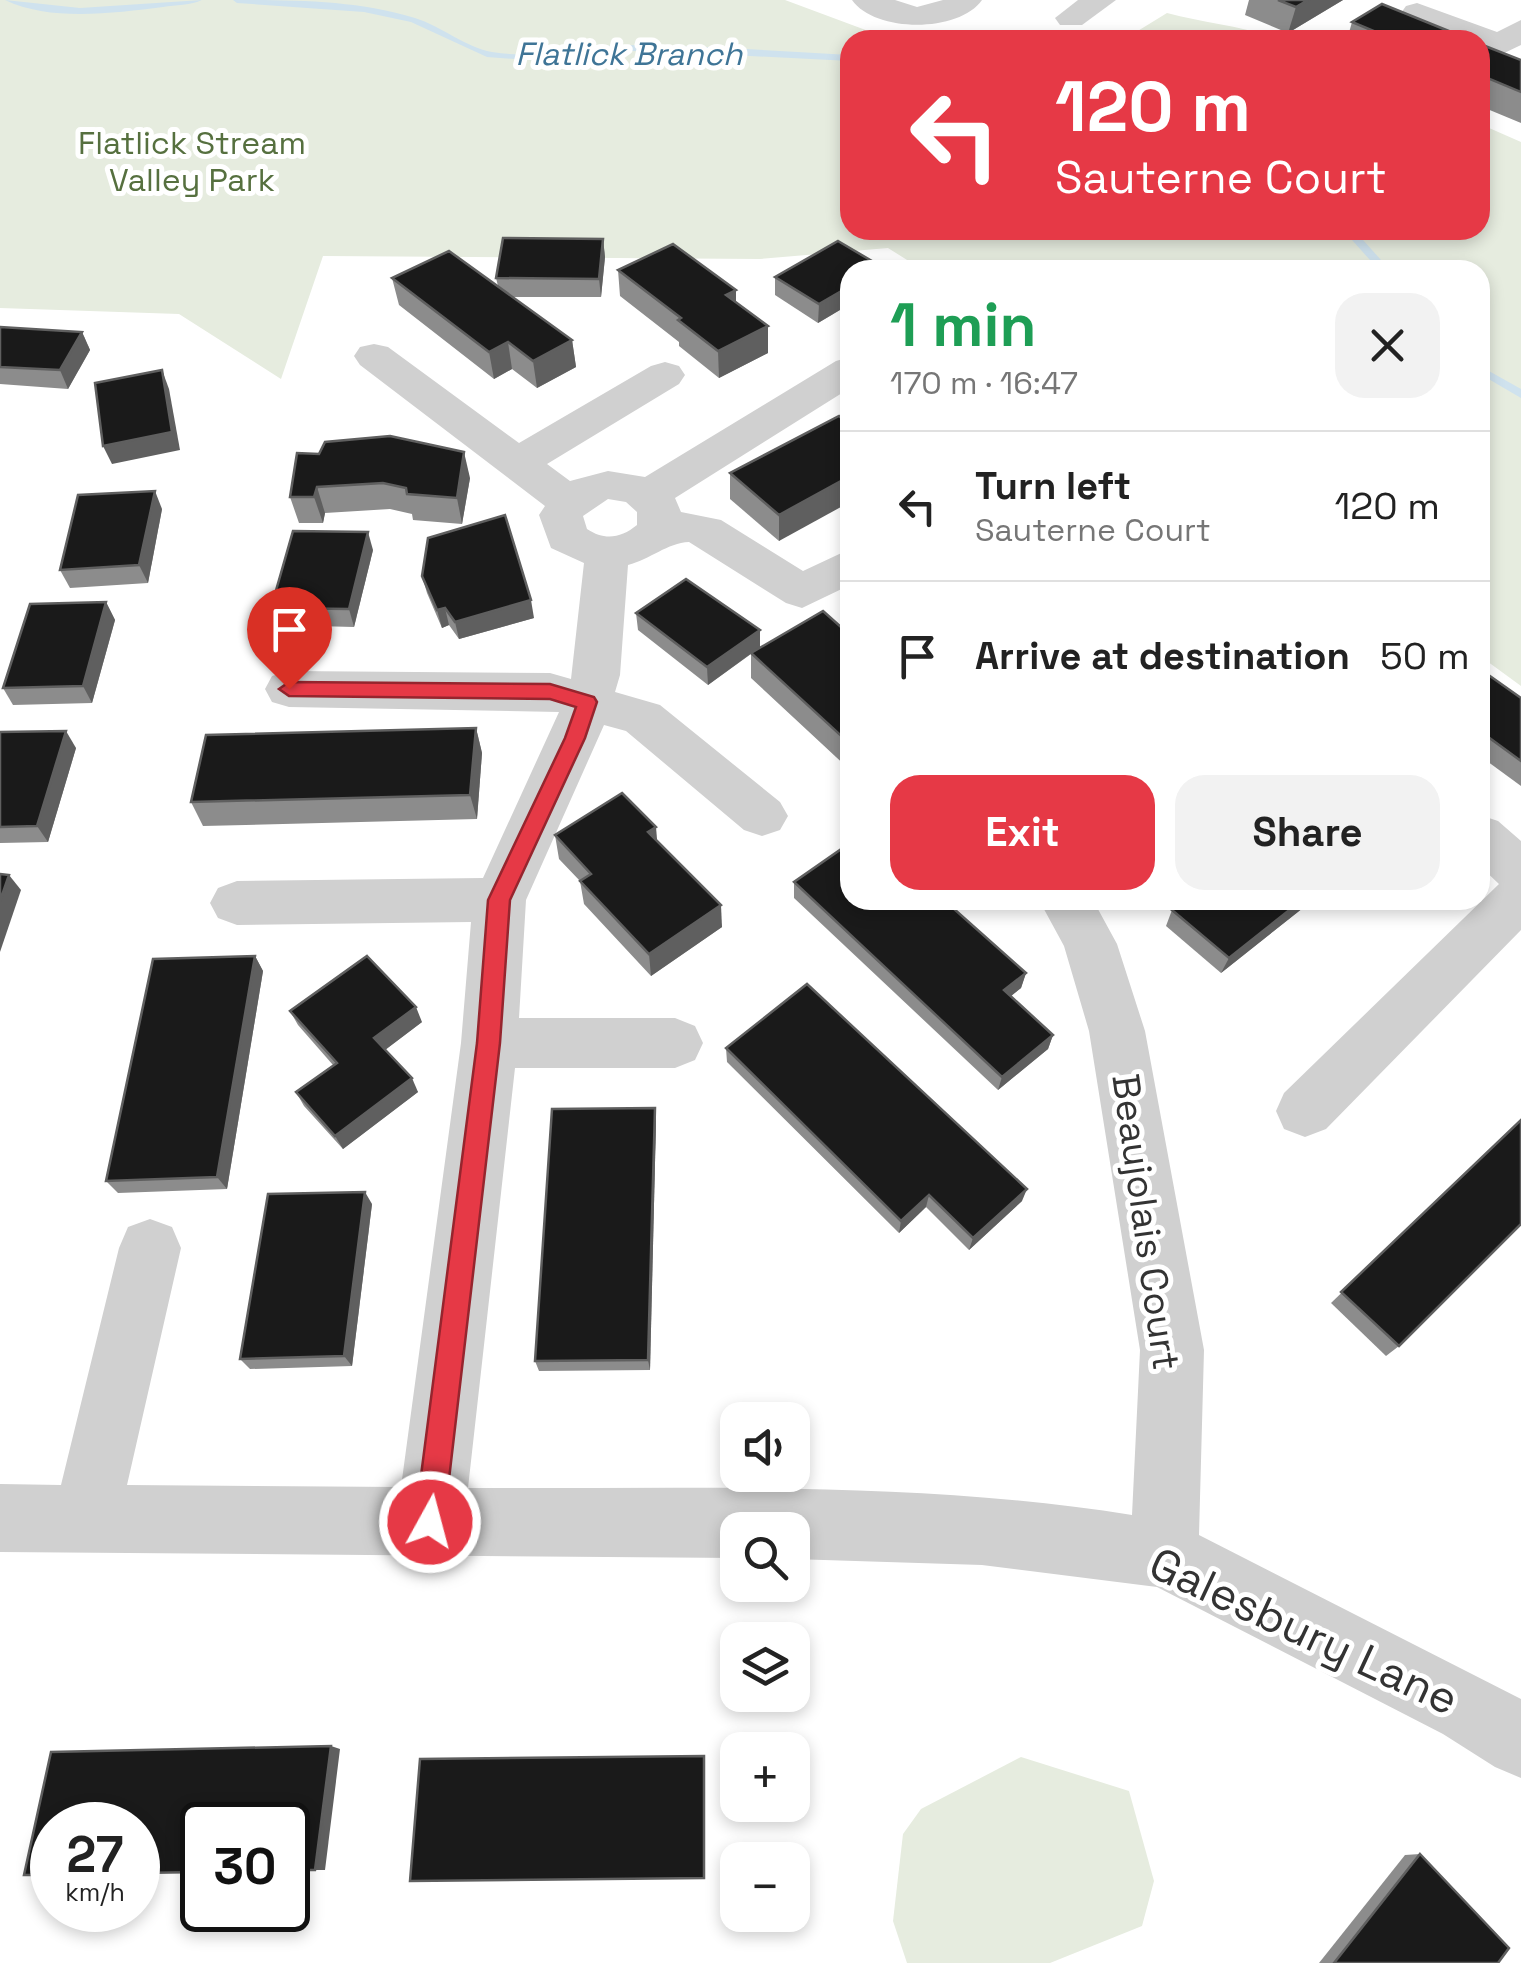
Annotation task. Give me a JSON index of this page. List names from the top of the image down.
{
  "streets": {
    "street": ["Beaujolais Court", "Galesbury Lane"]
  },
  "crossings": [
    ["Beaujolais Court", "Galesbury Lane"]
  ],
  "water": ["Flatlick Branch"],
  "parks": ["Flatlick Stream Valley Park"],
  "page": {
    "turn": ["120 m", "Sauterne Court"],
    "heading": ["1 min", "170 m · 16:47"],
    "list": [
      {
        "name": "Turn left",
        "note": "Sauterne Court",
        "value": "120 m"
      },
      {
        "name": "Arrive at destination",
        "value": "50 m"
      }
    ],
    "buttons": ["Exit", "Share"],
    "map_buttons": ["+", "−"],
    "speed": "27 km/h",
    "limit": "30"
  }
}
